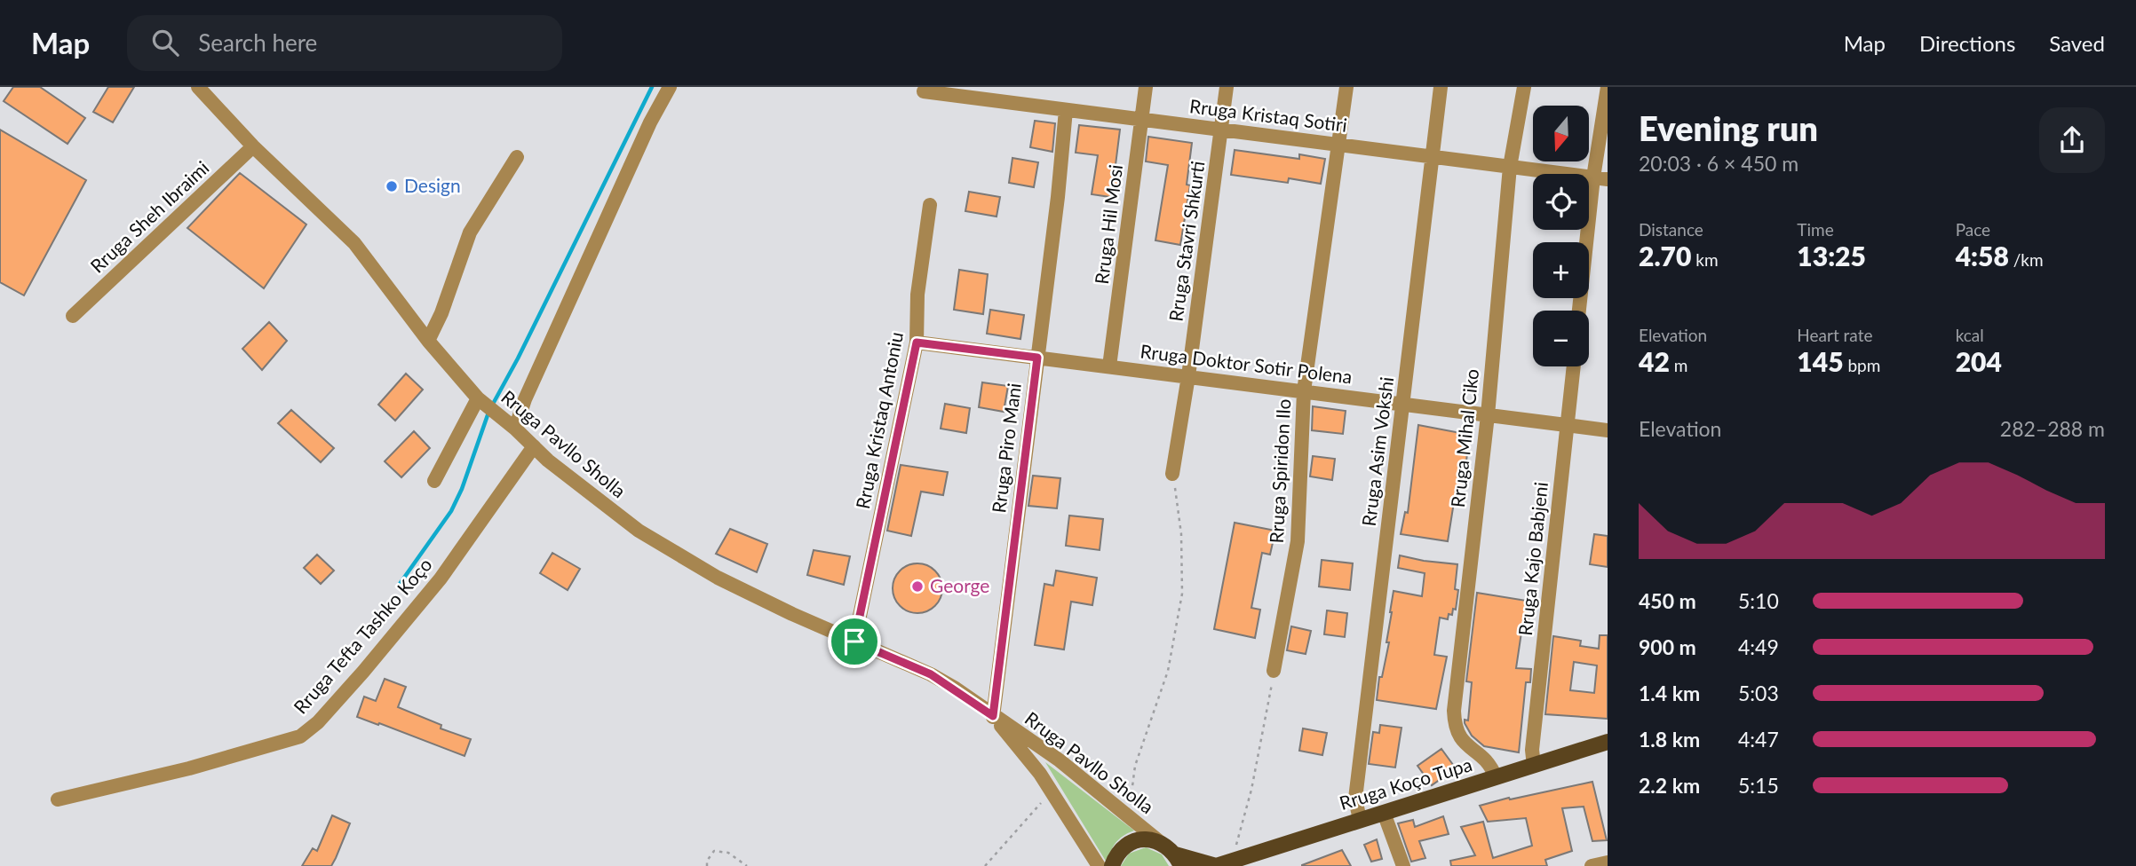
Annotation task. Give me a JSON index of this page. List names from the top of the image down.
{
  "streets": {
    "main road": ["Rruga Koço Tupa"],
    "street": [
      "Rruga Kristaq Sotiri",
      "Rruga Sheh Ibraimi",
      "Rruga Hil Mosi",
      "Rruga Stavri Shkurti",
      "Rruga Doktor Sotir Polena",
      "Rruga Kristaq Antoniu",
      "Rruga Mihal Ciko",
      "Rruga Pavllo Sholla",
      "Rruga Piro Mani",
      "Rruga Asim Vokshi",
      "Rruga Spiridon Ilo",
      "Rruga Kajo Babjeni",
      "Rruga Tefta Tashko Koço"
    ]
  },
  "crossings": [
    ["Rruga Kristaq Sotiri", "Rruga Hil Mosi"],
    ["Rruga Kristaq Sotiri", "Rruga Stavri Shkurti"],
    ["Rruga Kristaq Sotiri", "Rruga Mihal Ciko"],
    ["Rruga Kristaq Sotiri", "Rruga Piro Mani"],
    ["Rruga Kristaq Sotiri", "Rruga Asim Vokshi"],
    ["Rruga Kristaq Sotiri", "Rruga Spiridon Ilo"],
    ["Rruga Sheh Ibraimi", "Rruga Pavllo Sholla"],
    ["Rruga Hil Mosi", "Rruga Doktor Sotir Polena"],
    ["Rruga Stavri Shkurti", "Rruga Doktor Sotir Polena"],
    ["Rruga Doktor Sotir Polena", "Rruga Kristaq Antoniu"],
    ["Rruga Doktor Sotir Polena", "Rruga Mihal Ciko"],
    ["Rruga Doktor Sotir Polena", "Rruga Piro Mani"],
    ["Rruga Doktor Sotir Polena", "Rruga Asim Vokshi"],
    ["Rruga Doktor Sotir Polena", "Rruga Spiridon Ilo"],
    ["Rruga Doktor Sotir Polena", "Rruga Kajo Babjeni"],
    ["Rruga Kristaq Antoniu", "Rruga Pavllo Sholla"],
    ["Rruga Mihal Ciko", "Rruga Koço Tupa"],
    ["Rruga Pavllo Sholla", "Rruga Piro Mani"],
    ["Rruga Pavllo Sholla", "Rruga Tefta Tashko Koço"],
    ["Rruga Asim Vokshi", "Rruga Koço Tupa"],
    ["Rruga Kajo Babjeni", "Rruga Koço Tupa"]
  ],
  "places": ["Design", "George"],
  "north": "bottom",
  "page": {
    "header": "Map",
    "search": "Search here",
    "nav": ["Map", "Directions", "Saved"],
    "heading": ["Evening run", "20:03 · 6 × 450 m"],
    "map_buttons": ["+", "−"],
    "stats": [
      ["Distance", "2.70 km"],
      ["Time", "13:25"],
      ["Pace", "4:58 /km"],
      ["Elevation", "42 m"],
      ["Heart rate", "145 bpm"],
      ["kcal", "204"]
    ],
    "chart": ["Elevation", "282–288 m"],
    "list": [
      {
        "name": "450 m",
        "note": "5:10"
      },
      {
        "name": "900 m",
        "note": "4:49"
      },
      {
        "name": "1.4 km",
        "note": "5:03"
      },
      {
        "name": "1.8 km",
        "note": "4:47"
      },
      {
        "name": "2.2 km",
        "note": "5:15"
      }
    ]
  }
}
